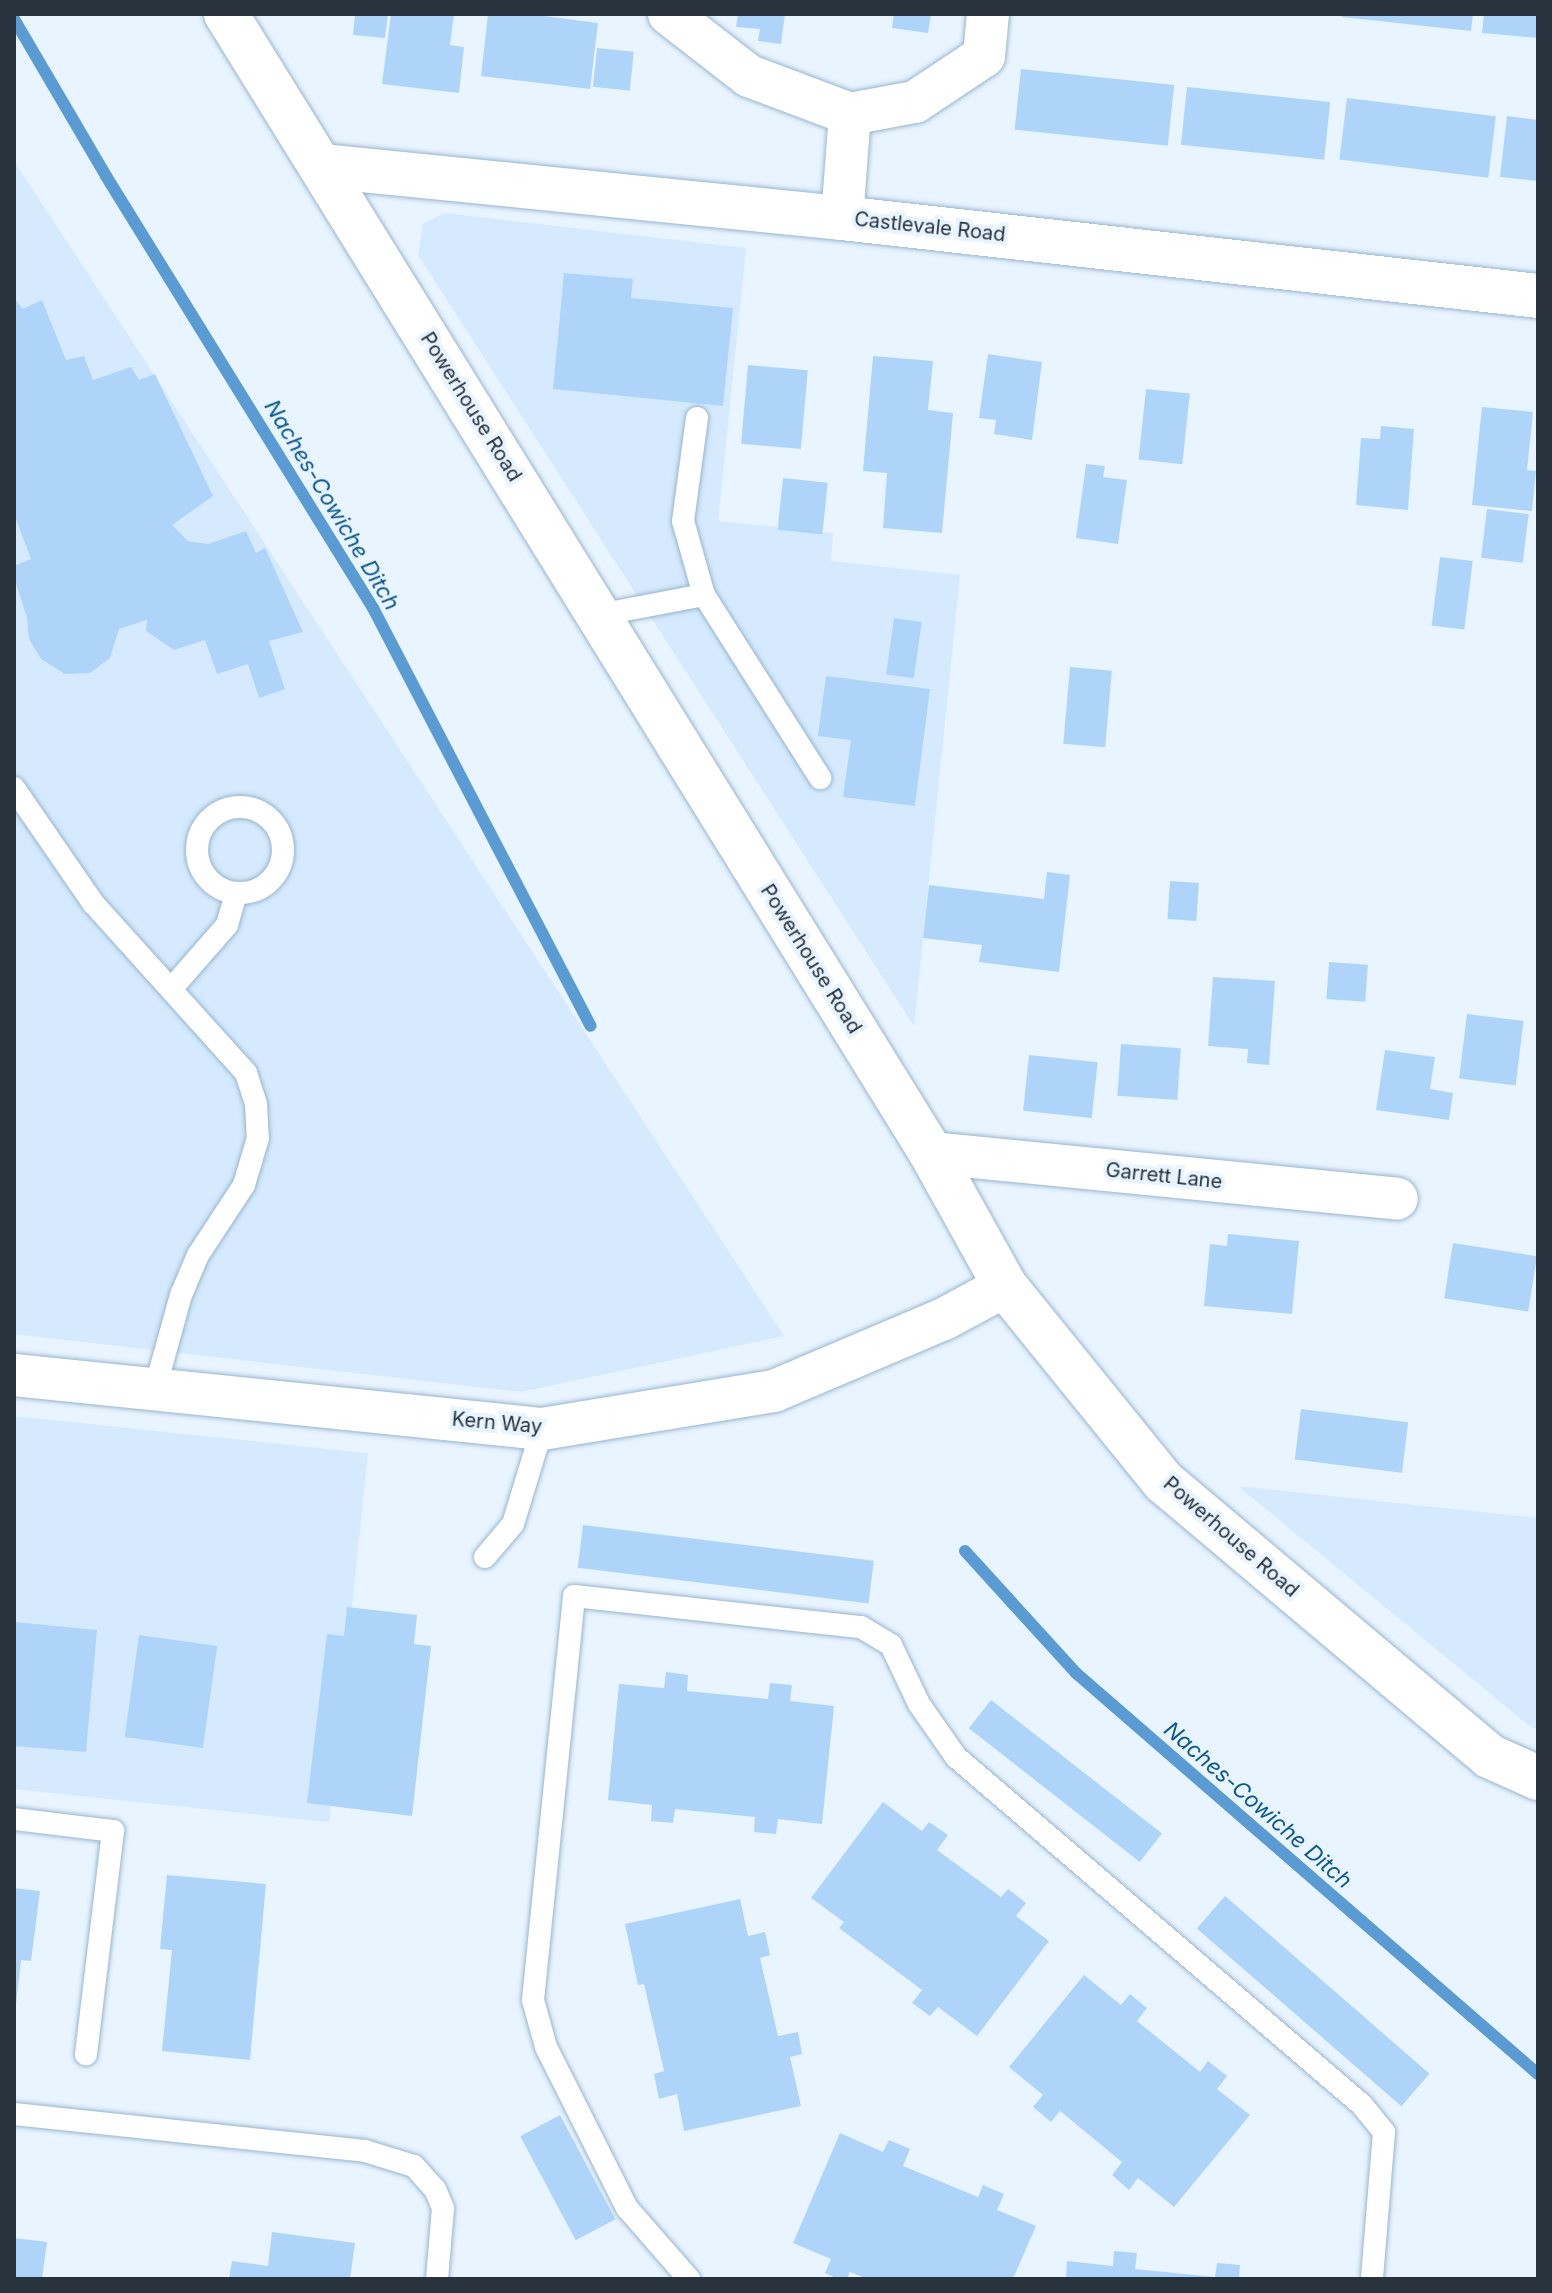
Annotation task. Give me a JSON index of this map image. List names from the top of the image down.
{
  "streets": {
    "street": [
      "Castlevale Road",
      "Powerhouse Road",
      "Garrett Lane",
      "Kern Way"
    ]
  },
  "crossings": [
    ["Castlevale Road", "Powerhouse Road"],
    ["Powerhouse Road", "Garrett Lane"],
    ["Powerhouse Road", "Kern Way"]
  ],
  "water": ["Naches-Cowiche Ditch"]
}
